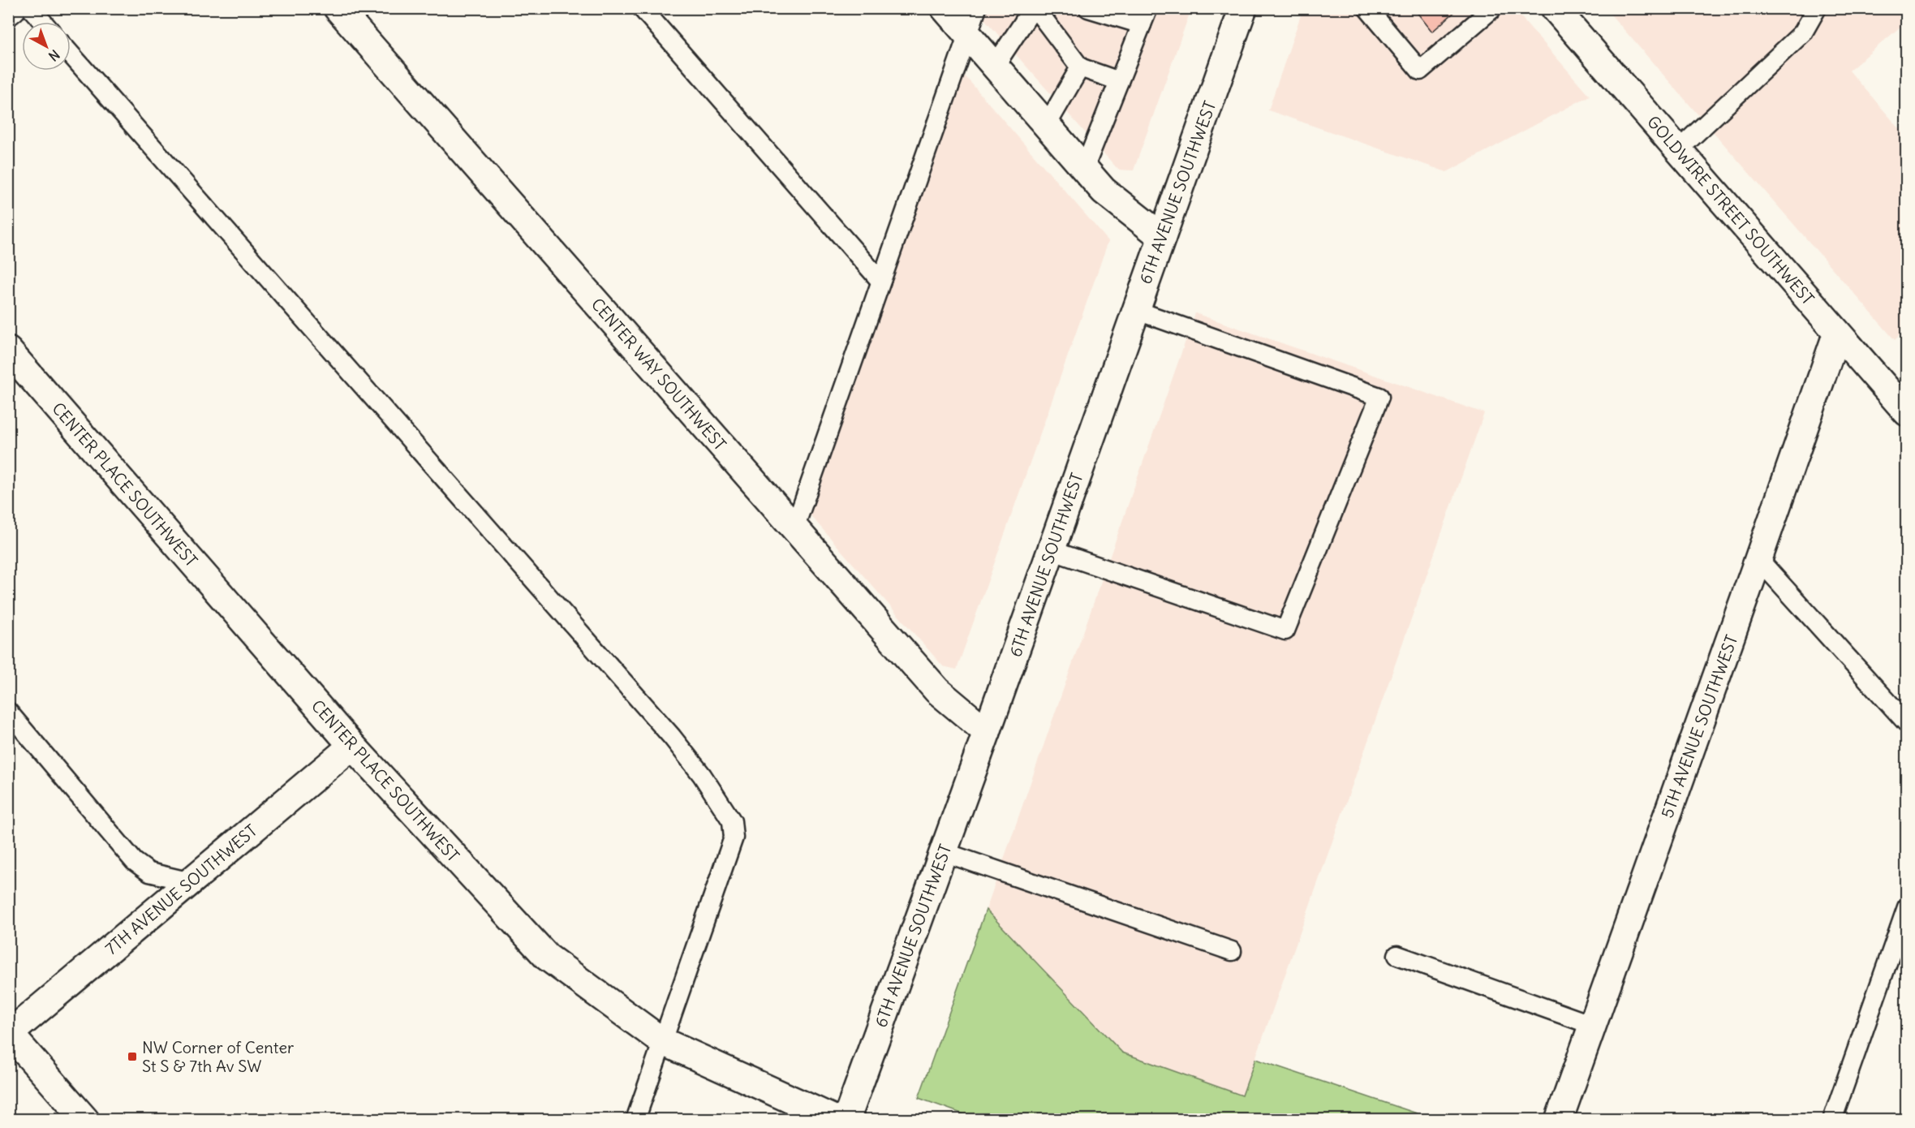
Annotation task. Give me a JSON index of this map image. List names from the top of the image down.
{
  "streets": {
    "street": [
      "6TH AVENUE SOUTHWEST",
      "GOLDWIRE STREET SOUTHWEST",
      "CENTER WAY SOUTHWEST",
      "CENTER PLACE SOUTHWEST",
      "5TH AVENUE SOUTHWEST",
      "7TH AVENUE SOUTHWEST"
    ]
  },
  "crossings": [
    ["6TH AVENUE SOUTHWEST", "CENTER WAY SOUTHWEST"],
    ["GOLDWIRE STREET SOUTHWEST", "5TH AVENUE SOUTHWEST"],
    ["CENTER PLACE SOUTHWEST", "7TH AVENUE SOUTHWEST"]
  ],
  "places": {
    "transit": ["NW Corner of Center St S & 7th Av SW"]
  },
  "north": "bottom right"
}
